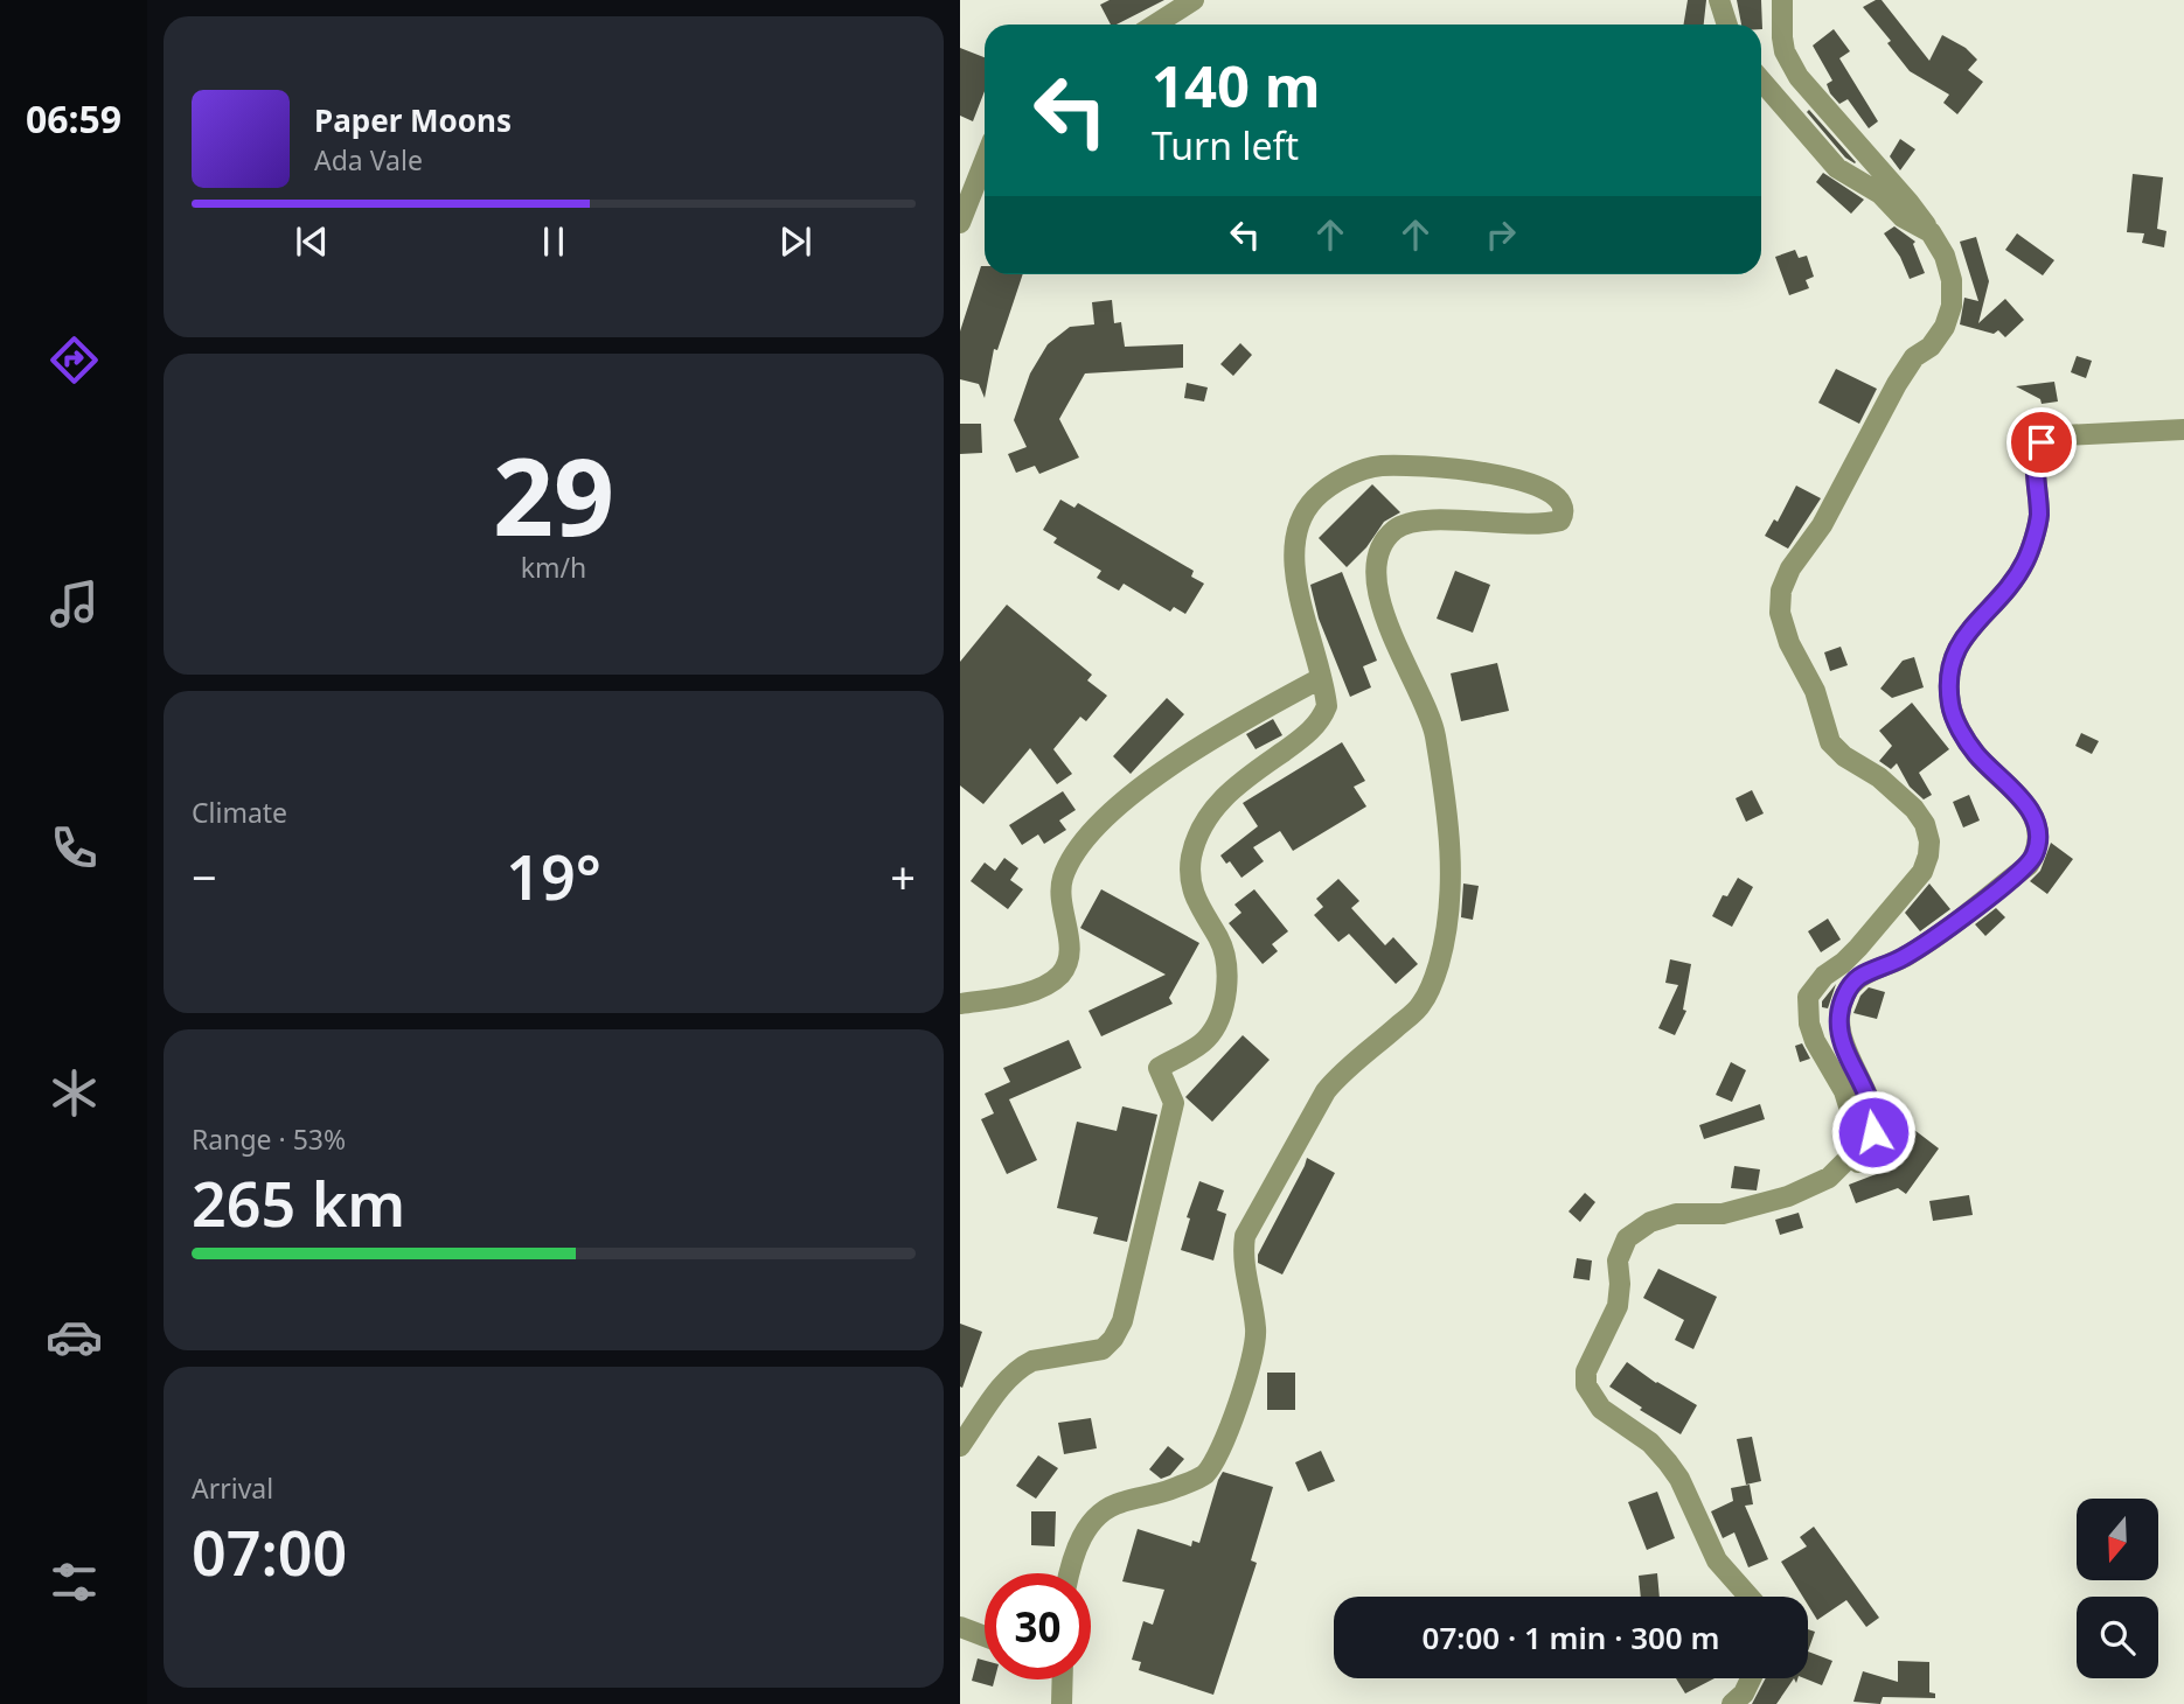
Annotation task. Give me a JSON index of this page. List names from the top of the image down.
{
  "north": "bottom",
  "page": {
    "tabs": "06:59",
    "turn": ["140 m", "Turn left"],
    "song": ["Paper Moons", "Ada Vale"],
    "tile": [
      ["29", "km/h"],
      "Climate",
      ["Range · 53%", "265 km"],
      ["Arrival", "07:00"]
    ],
    "heat": ["−", "19°", "+"],
    "limit": "30",
    "trip": "07:00 · 1 min · 300 m"
  }
}
